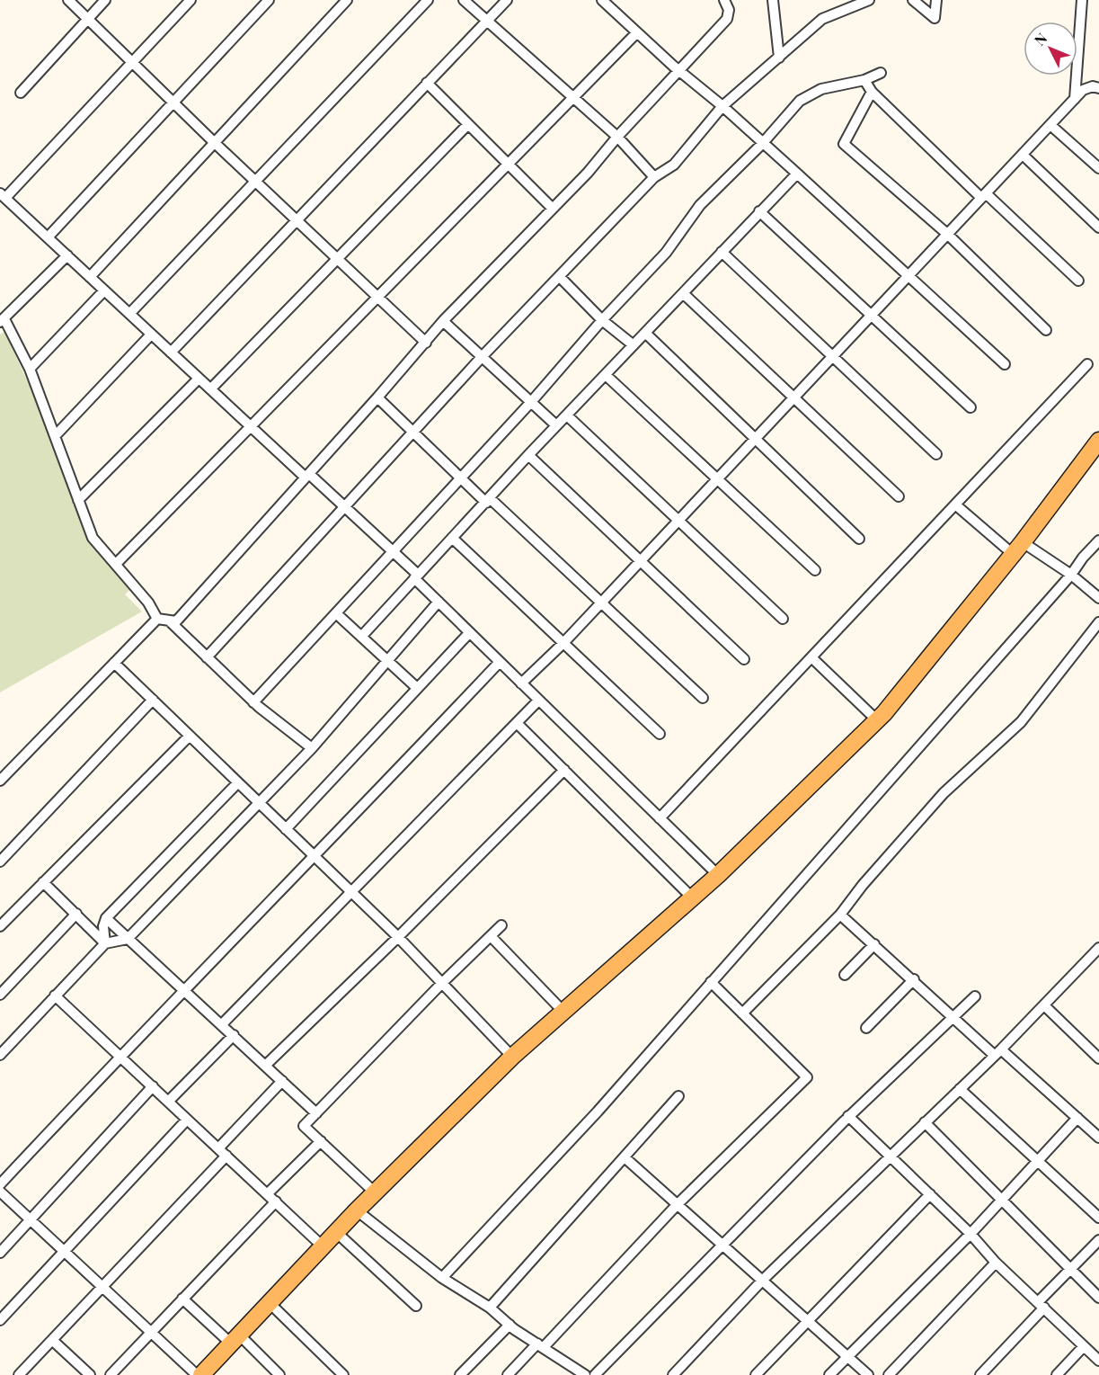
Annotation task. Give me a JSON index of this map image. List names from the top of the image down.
{
  "north": "top left"
}
